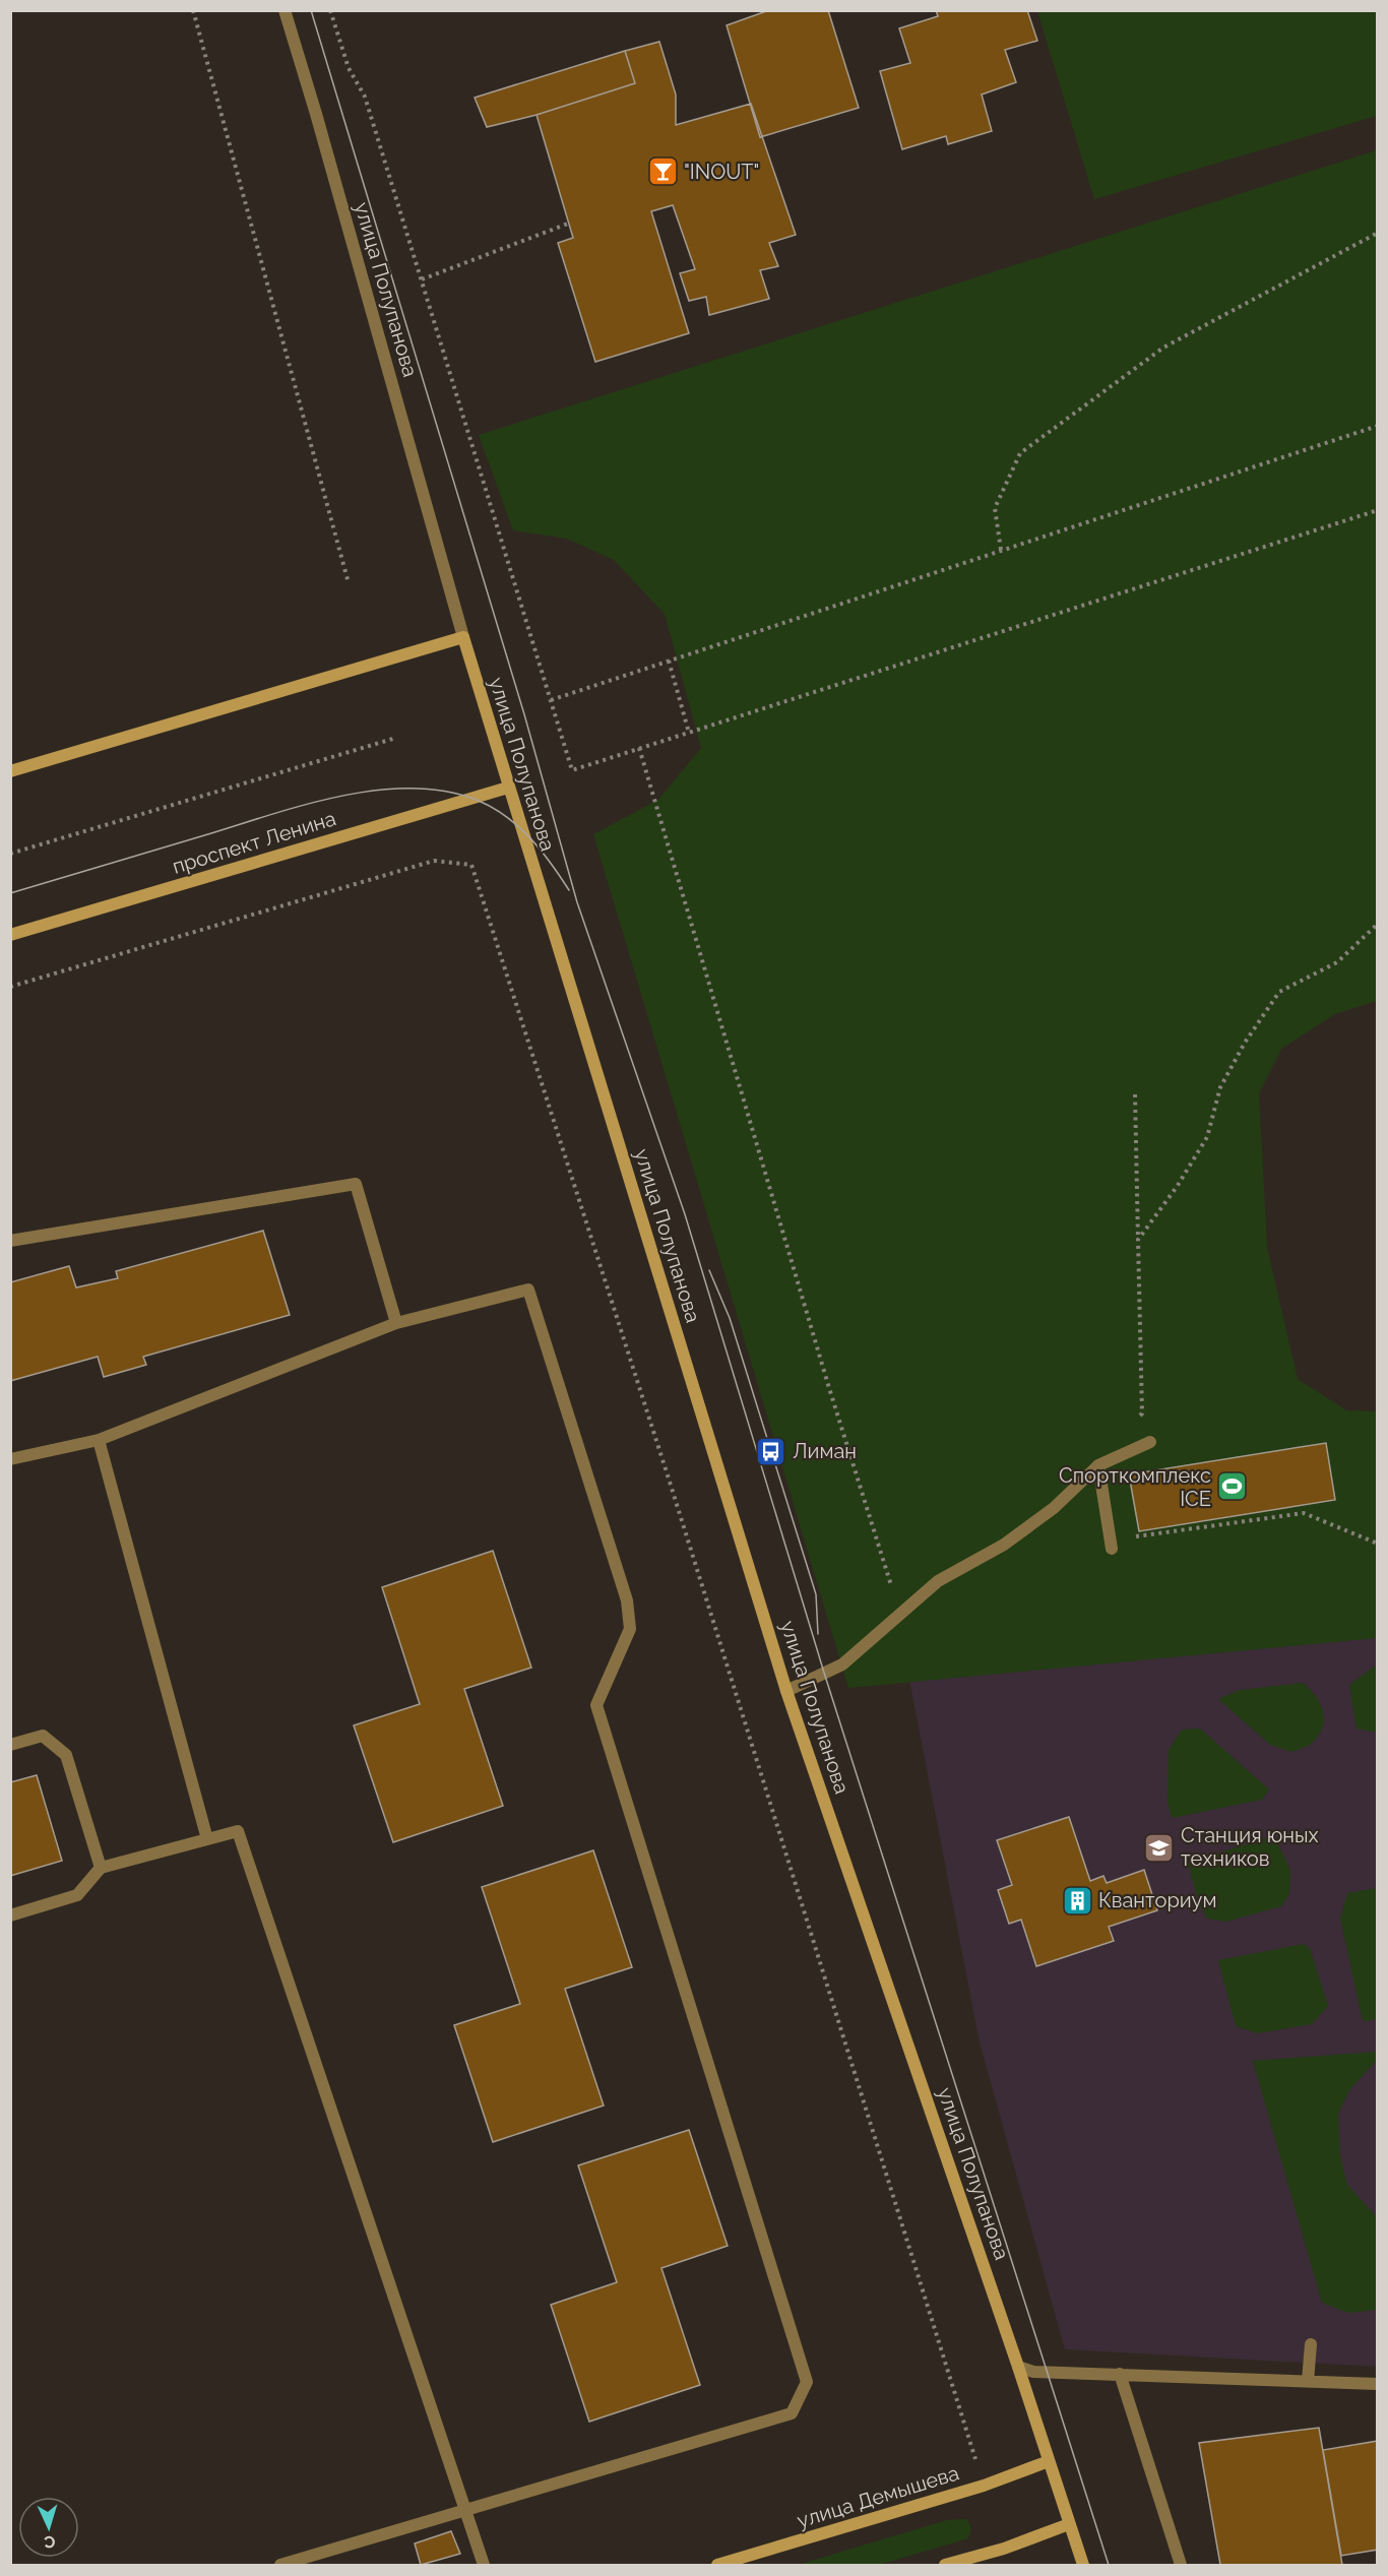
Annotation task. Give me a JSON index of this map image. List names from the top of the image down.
{
  "streets": {
    "street": ["улица Полупанова", "проспект Ленина", "улица Демышева"]
  },
  "crossings": [
    ["улица Полупанова", "проспект Ленина"],
    ["улица Полупанова", "улица Демышева"]
  ],
  "places": {
    "bar": ["\"INOUT\""],
    "bus stop": ["Лиман"],
    "sports": ["Спорткомплекс ICE"],
    "school or university": ["Станция юных техников"],
    "building": ["Кванториум"]
  },
  "north": "bottom"
}
